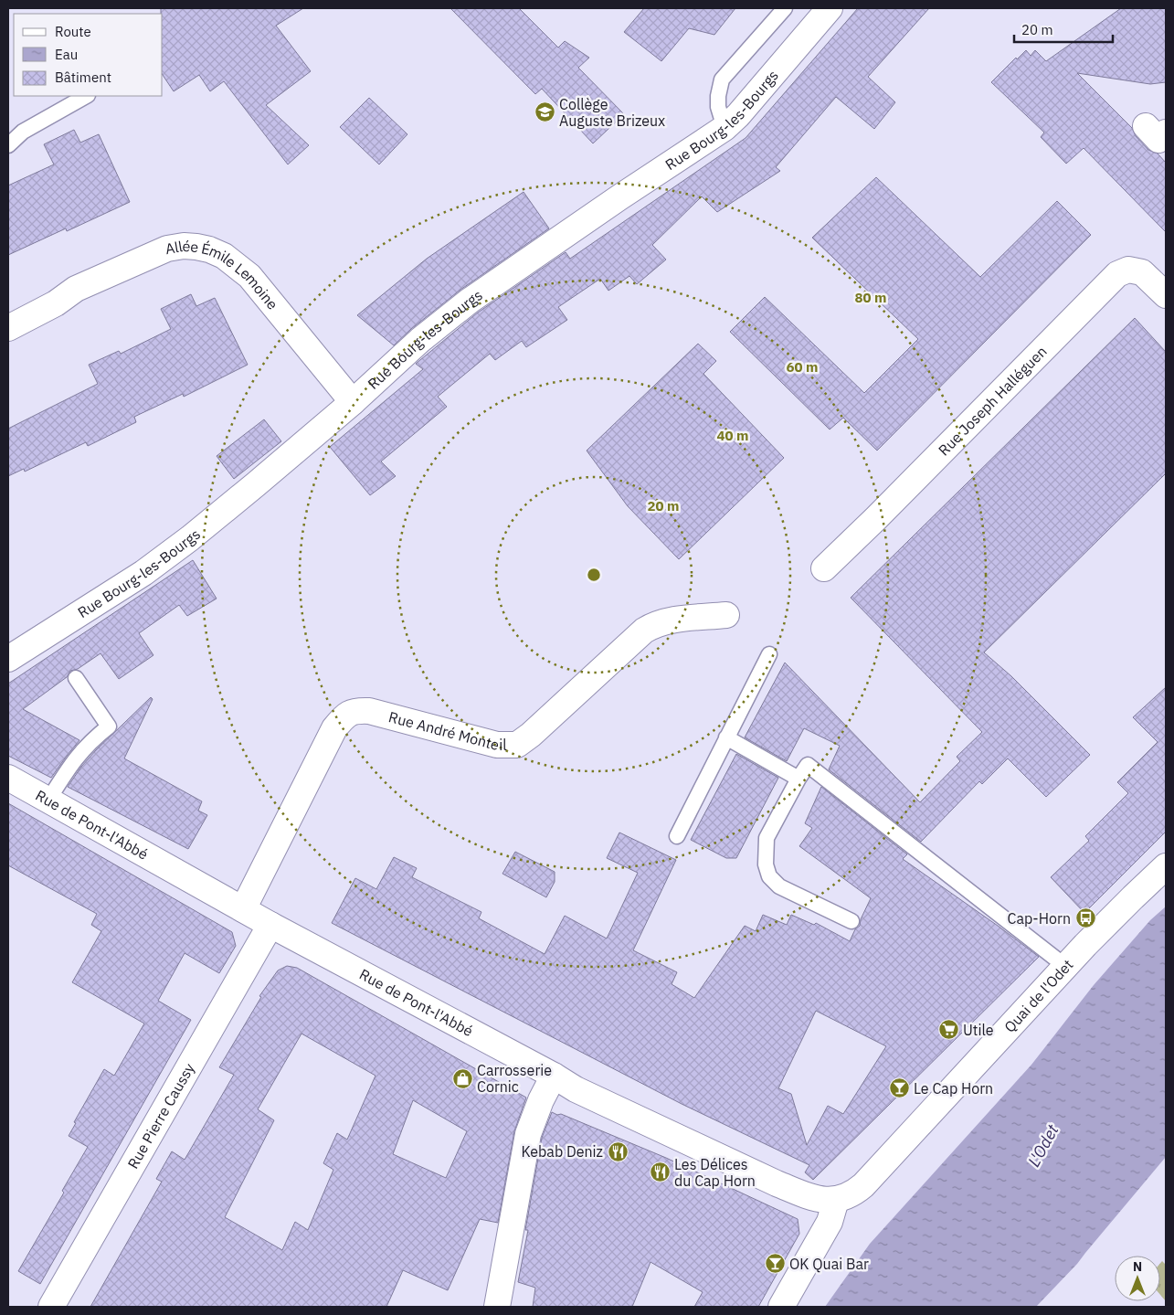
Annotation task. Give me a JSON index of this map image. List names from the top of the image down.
{
  "streets": {
    "street": [
      "Rue Bourg-les-Bourgs",
      "Allée Émile Lemoine",
      "Rue Joseph Halléguen",
      "Rue André Monteil",
      "Rue de Pont-l'Abbé",
      "Quai de l'Odet",
      "Rue Pierre Caussy"
    ]
  },
  "crossings": [
    ["Rue Bourg-les-Bourgs", "Allée Émile Lemoine"],
    ["Rue André Monteil", "Rue de Pont-l'Abbé"],
    ["Rue de Pont-l'Abbé", "Quai de l'Odet"],
    ["Rue de Pont-l'Abbé", "Rue Pierre Caussy"]
  ],
  "water": ["L'Odet"],
  "places": {
    "school or university": ["Collège Auguste Brizeux"],
    "bus stop": ["Cap-Horn"],
    "supermarket": ["Utile"],
    "shop": ["Carrosserie Cornic"],
    "bar": ["Le Cap Horn", "OK Quai Bar"],
    "restaurant": ["Kebab Deniz", "Les Délices du Cap Horn"]
  },
  "legend": ["Route", "Eau", "Bâtiment"],
  "scale_bar": "20 m",
  "north": "top",
  "rings": [
    "80 m",
    "60 m",
    "40 m",
    "20 m"
  ]
}
